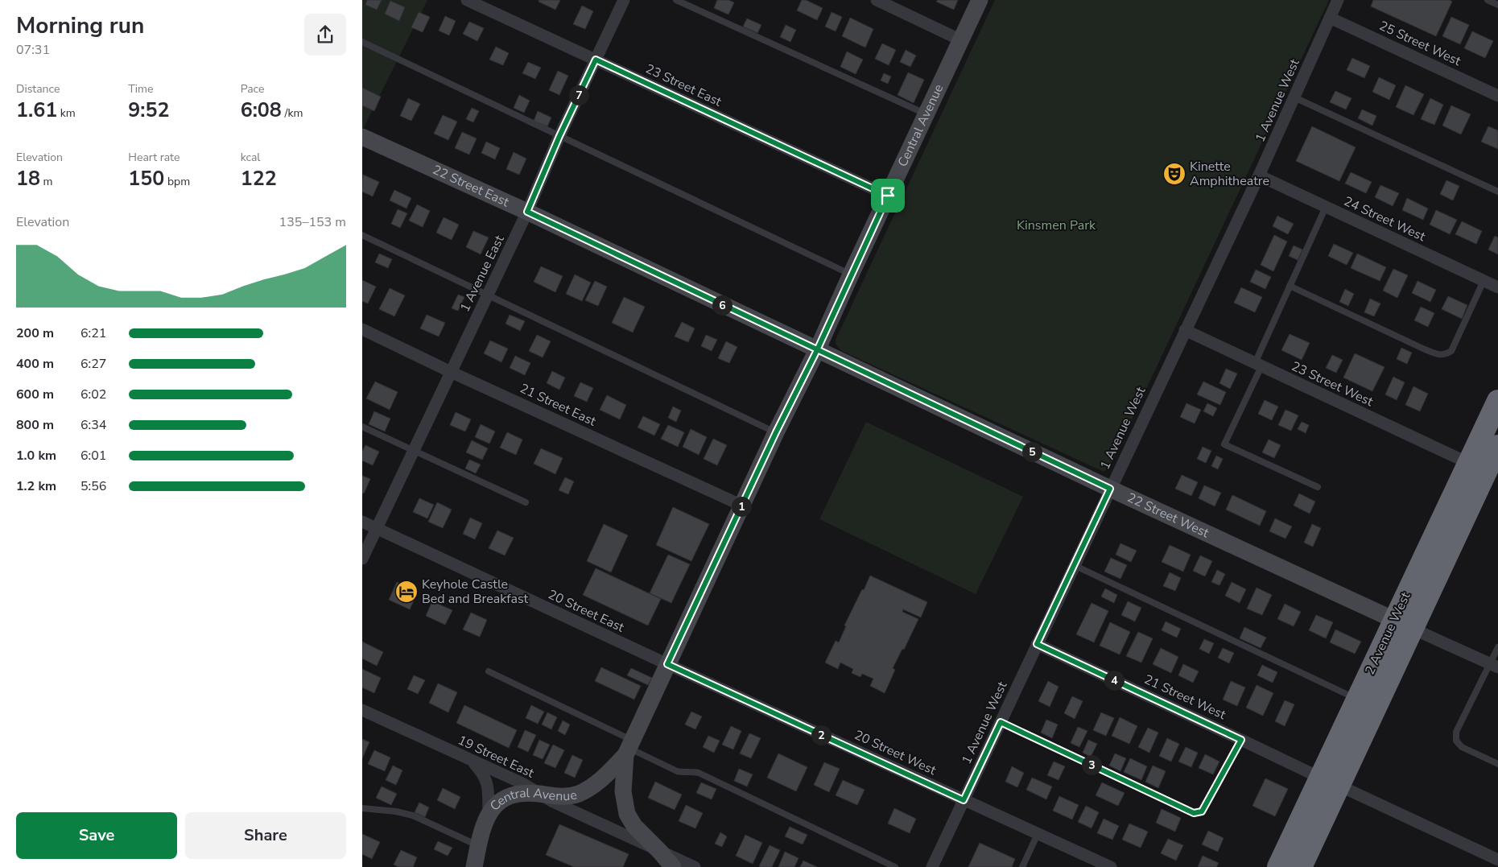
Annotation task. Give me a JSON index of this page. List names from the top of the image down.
{
  "streets": {
    "highway": ["2 Avenue West"],
    "street": [
      "25 Street West",
      "23 Street East",
      "1 Avenue West",
      "Central Avenue",
      "22 Street East",
      "24 Street West",
      "1 Avenue East",
      "23 Street West",
      "21 Street East",
      "22 Street West",
      "20 Street East",
      "21 Street West",
      "20 Street West",
      "19 Street East"
    ]
  },
  "crossings": [
    ["25 Street West", "1 Avenue West"],
    ["23 Street East", "Central Avenue"],
    ["23 Street East", "1 Avenue East"],
    ["1 Avenue West", "24 Street West"],
    ["1 Avenue West", "23 Street West"],
    ["1 Avenue West", "22 Street West"],
    ["1 Avenue West", "21 Street West"],
    ["1 Avenue West", "20 Street West"],
    ["Central Avenue", "22 Street East"],
    ["Central Avenue", "21 Street East"],
    ["Central Avenue", "22 Street West"],
    ["Central Avenue", "20 Street East"],
    ["Central Avenue", "20 Street West"],
    ["Central Avenue", "19 Street East"],
    ["22 Street East", "1 Avenue East"],
    ["22 Street East", "22 Street West"],
    ["1 Avenue East", "21 Street East"],
    ["1 Avenue East", "20 Street East"],
    ["23 Street West", "2 Avenue West"],
    ["22 Street West", "2 Avenue West"],
    ["20 Street East", "20 Street West"],
    ["2 Avenue West", "21 Street West"]
  ],
  "parks": ["Kinsmen Park"],
  "places": {
    "theatre": ["Kinette Amphitheatre"],
    "hotel": ["Keyhole Castle Bed and Breakfast"]
  },
  "page": {
    "heading": ["Morning run", "07:31"],
    "stats": [
      ["Distance", "1.61 km"],
      ["Time", "9:52"],
      ["Pace", "6:08 /km"],
      ["Elevation", "18 m"],
      ["Heart rate", "150 bpm"],
      ["kcal", "122"]
    ],
    "pins": [
      "7",
      "6",
      "5",
      "1",
      "4",
      "2",
      "3"
    ],
    "chart": ["Elevation", "135–153 m"],
    "list": [
      {
        "name": "200 m",
        "note": "6:21"
      },
      {
        "name": "400 m",
        "note": "6:27"
      },
      {
        "name": "600 m",
        "note": "6:02"
      },
      {
        "name": "800 m",
        "note": "6:34"
      },
      {
        "name": "1.0 km",
        "note": "6:01"
      },
      {
        "name": "1.2 km",
        "note": "5:56"
      }
    ],
    "buttons": ["Save", "Share"]
  }
}
